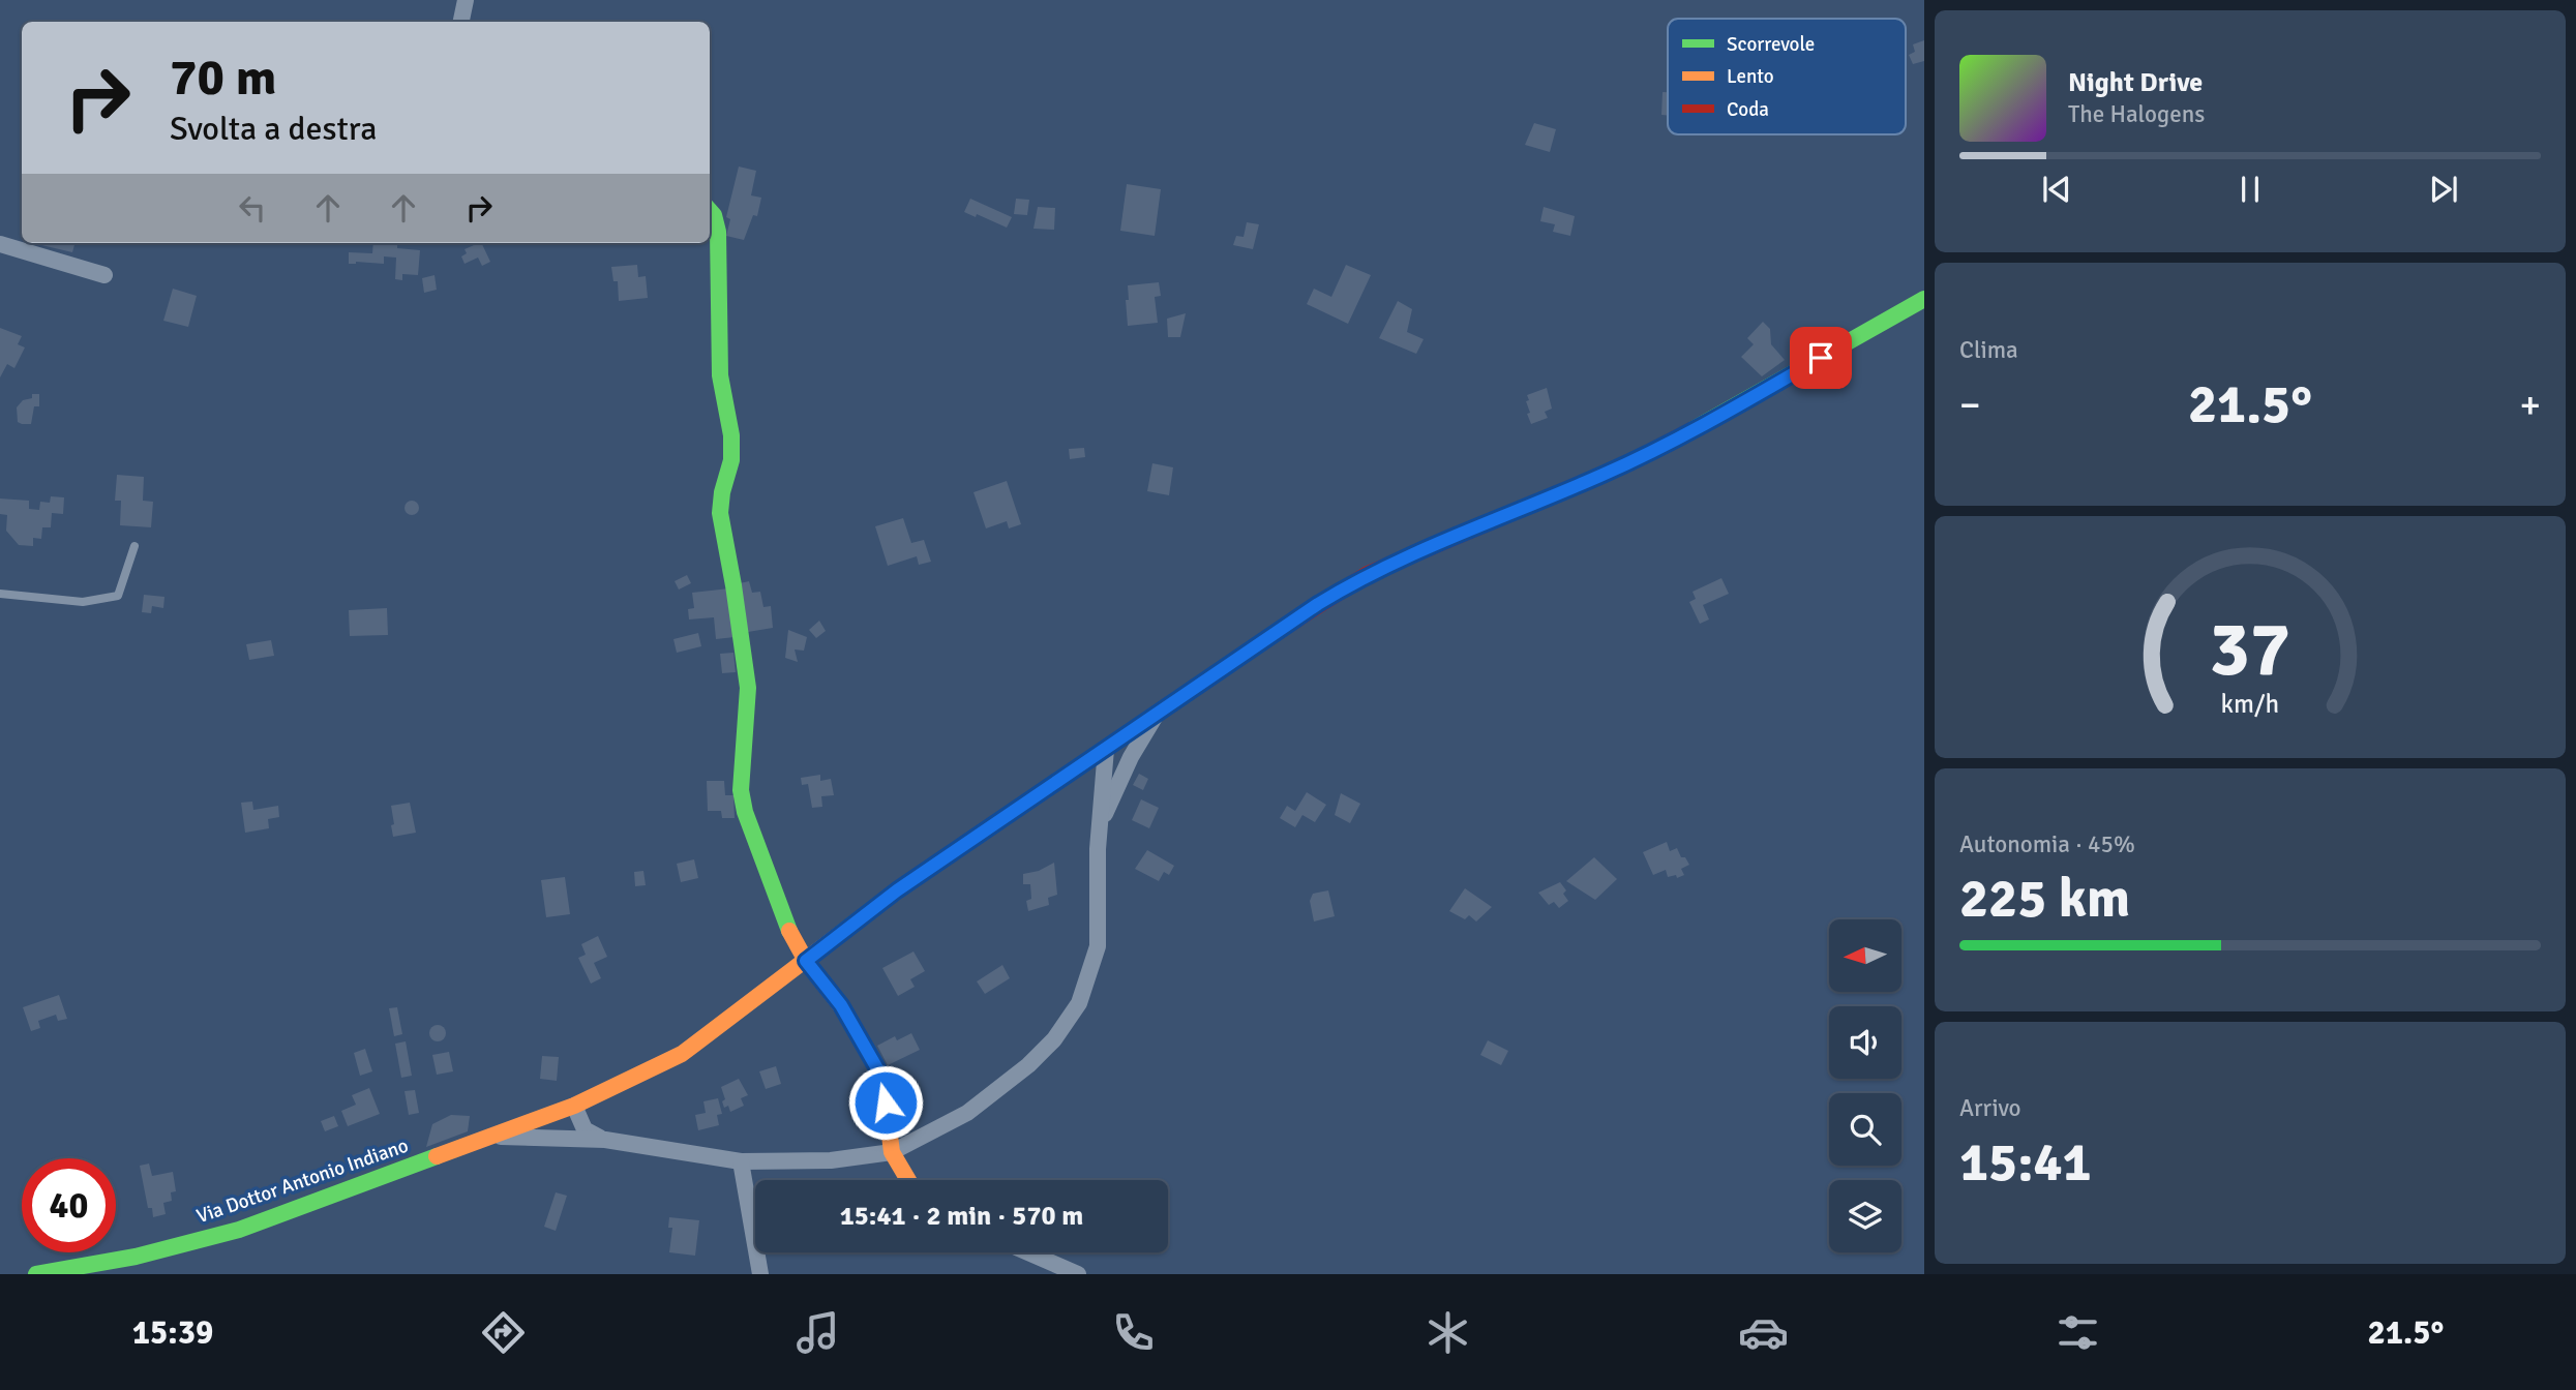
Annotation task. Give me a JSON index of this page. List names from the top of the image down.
{
  "streets": {
    "main road": ["Via Dottor Antonio Indiano"]
  },
  "legend": ["Scorrevole", "Lento", "Coda"],
  "north": "left",
  "page": {
    "turn": ["70 m", "Svolta a destra"],
    "song": ["Night Drive", "The Halogens"],
    "tile": [
      "Clima",
      ["Autonomia · 45%", "225 km"],
      ["Arrivo", "15:41"]
    ],
    "heat": ["−", "21.5°", "+"],
    "limit": "40",
    "trip": "15:41 · 2 min · 570 m",
    "tabs": ["15:39", "21.5°"],
    "gauge": ["37", "km/h"]
  }
}
